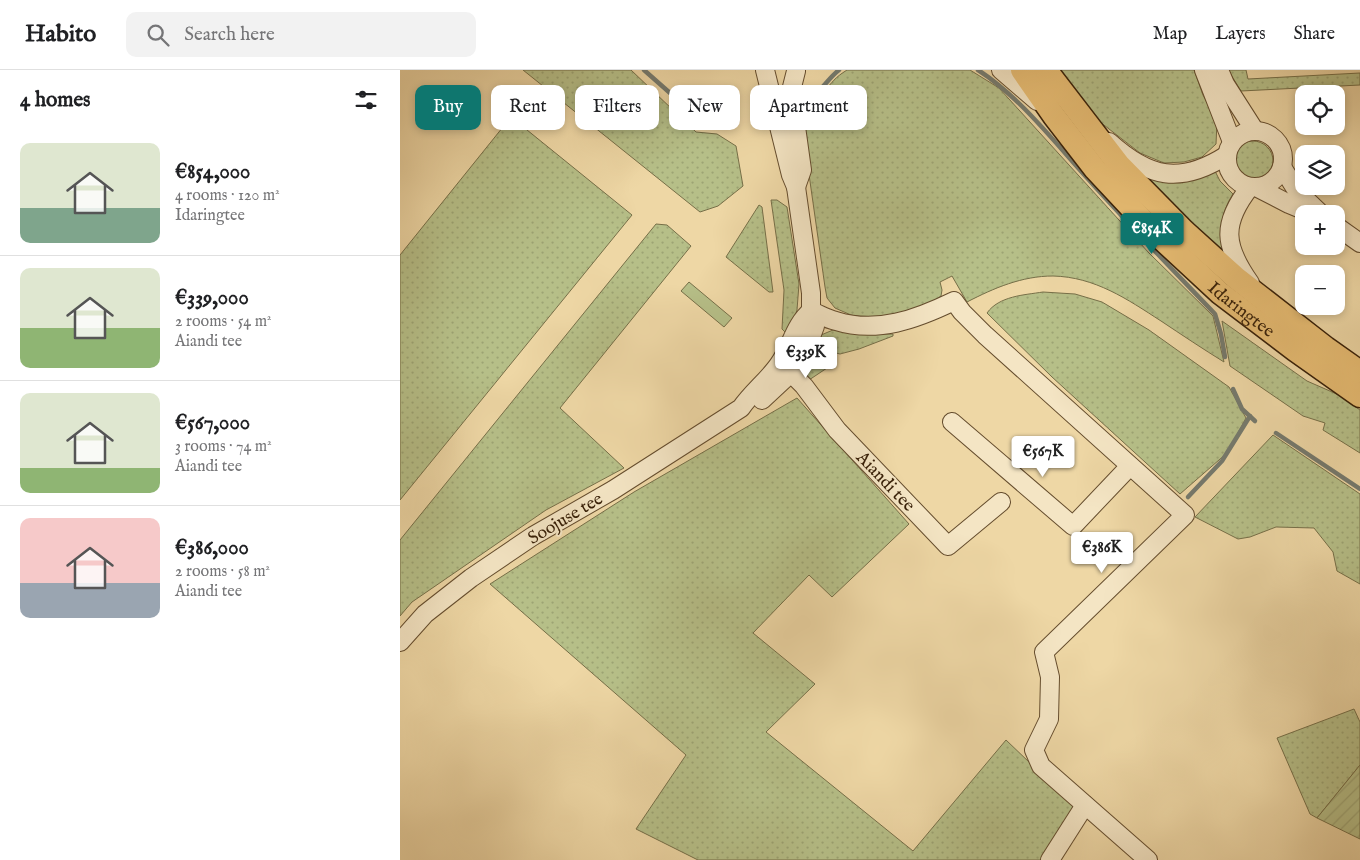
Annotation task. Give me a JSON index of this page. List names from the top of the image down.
{
  "streets": {
    "main road": ["Idaringtee"],
    "street": ["Aiandi tee", "Soojuse tee"]
  },
  "crossings": [
    ["Aiandi tee", "Soojuse tee"]
  ],
  "page": {
    "header": "Habito",
    "search": "Search here",
    "nav": ["Map", "Layers", "Share"],
    "heading": "4 homes",
    "map_buttons": ["+", "−"],
    "chip": [
      "Buy",
      "Rent",
      "Filters",
      "New",
      "Apartment"
    ],
    "list": [
      {
        "name": "€854,000",
        "note": "4 rooms · 120 m² · Idaringtee"
      },
      {
        "name": "€339,000",
        "note": "2 rooms · 54 m² · Aiandi tee"
      },
      {
        "name": "€567,000",
        "note": "3 rooms · 74 m² · Aiandi tee"
      },
      {
        "name": "€386,000",
        "note": "2 rooms · 58 m² · Aiandi tee"
      }
    ],
    "price": [
      "€854K",
      "€339K",
      "€567K",
      "€386K"
    ]
  }
}
